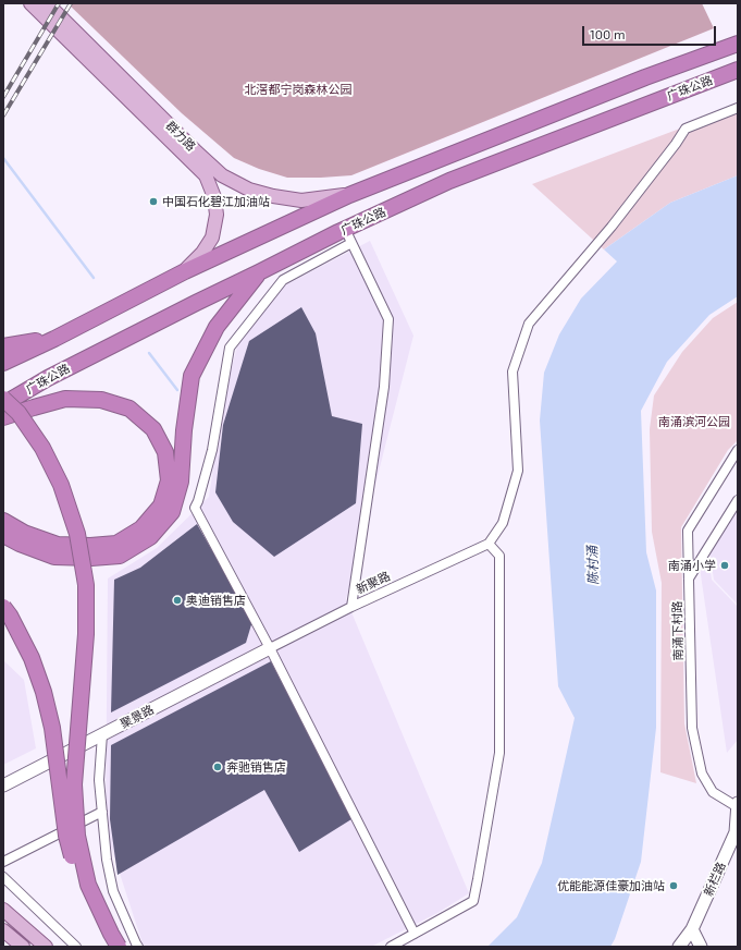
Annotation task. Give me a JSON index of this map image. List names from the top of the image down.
{
  "streets": {
    "highway": ["广珠公路"],
    "main road": ["群力路"],
    "street": [
      "新聚路",
      "南涌下村路",
      "聚景路",
      "新栏路"
    ]
  },
  "crossings": [
    ["新聚路", "聚景路"],
    ["南涌下村路", "新栏路"]
  ],
  "water": ["陈村涌"],
  "parks": ["北滘都宁岗森林公园", "南涌滨河公园"],
  "places": [
    "中国石化碧江加油站",
    "南涌小学",
    "奥迪销售店",
    "奔驰销售店",
    "优能能源佳豪加油站"
  ],
  "scale_bar": "100 m"
}
